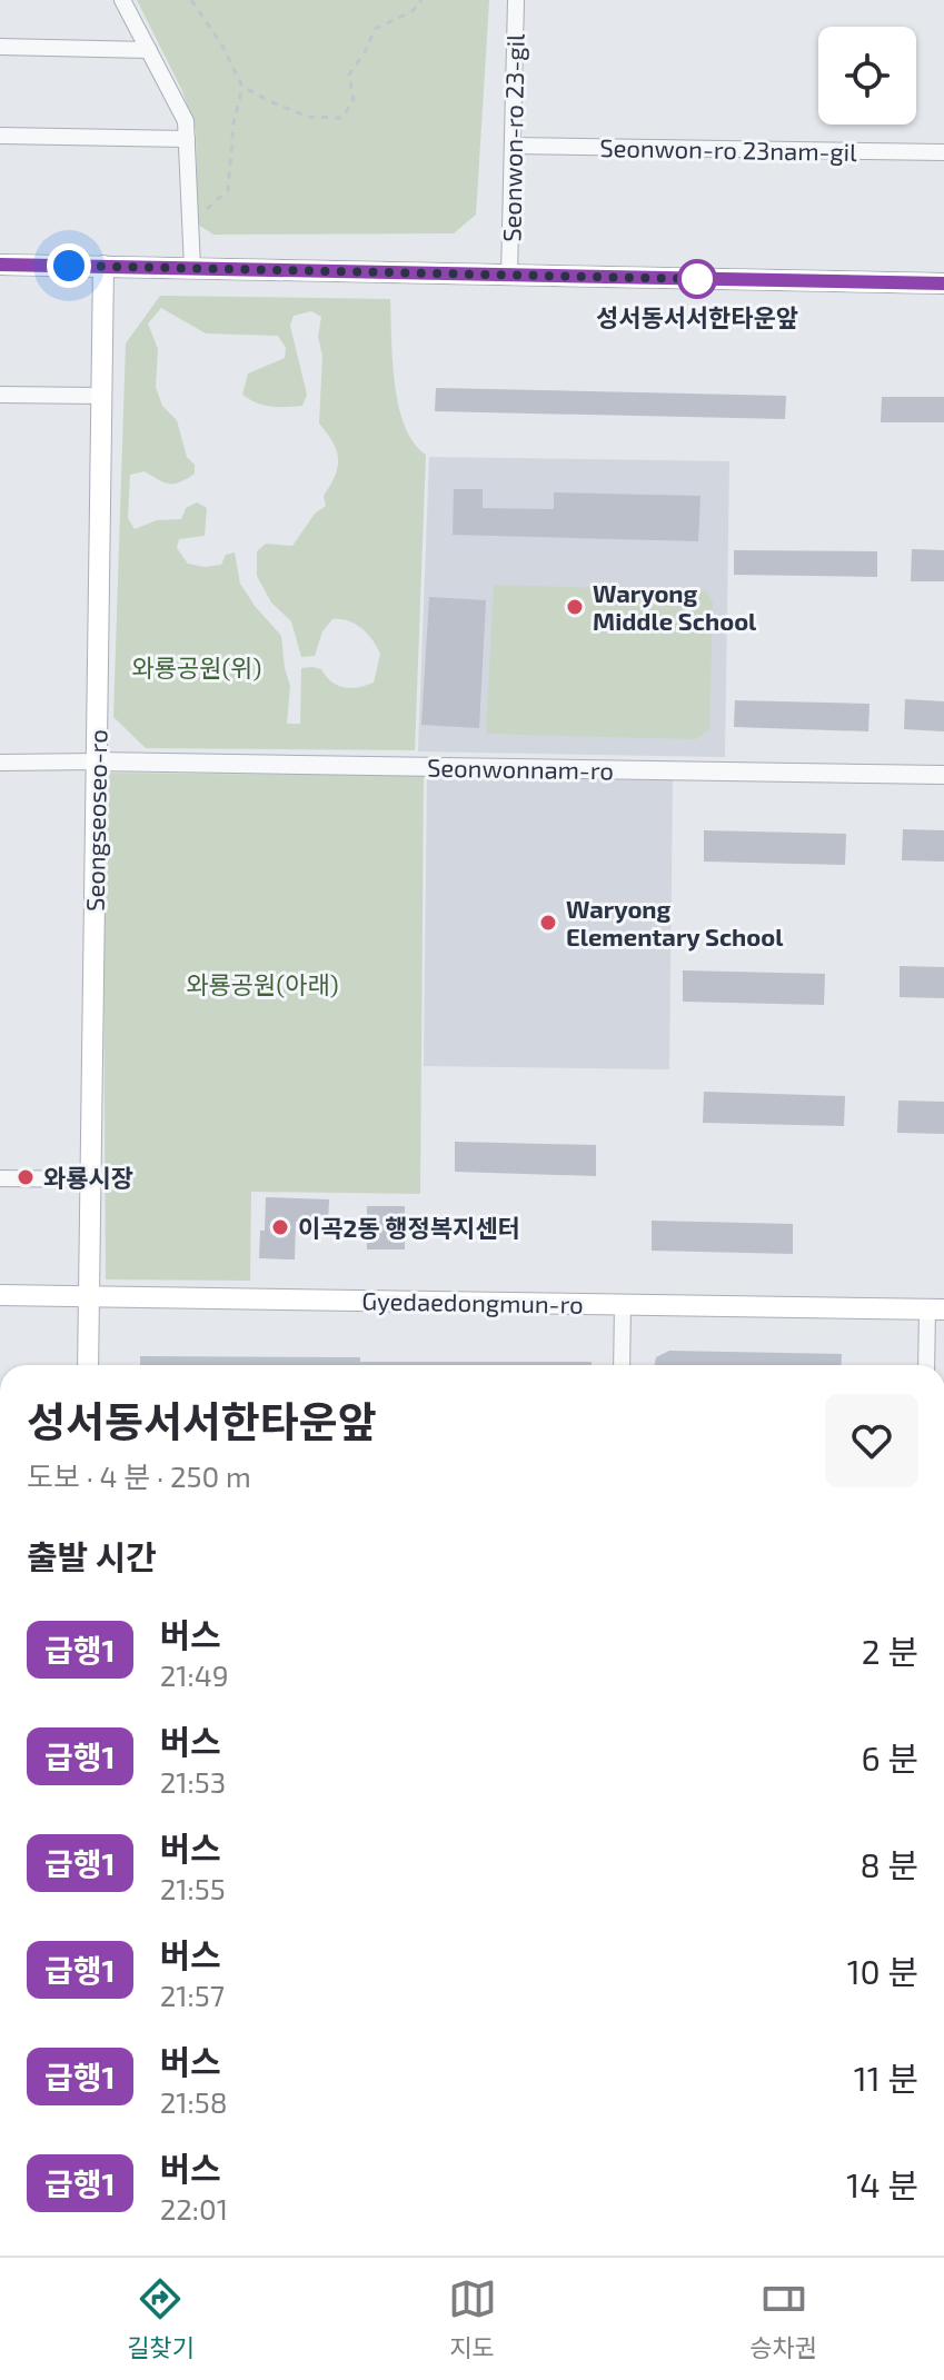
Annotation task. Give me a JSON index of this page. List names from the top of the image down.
{
  "streets": {
    "main road": ["Seongseoseo-ro", "Gyedaedongmun-ro"],
    "street": ["Seonwon-ro 23-gil", "Seonwon-ro 23nam-gil", "Seonwonnam-ro"]
  },
  "crossings": [
    ["Seonwon-ro 23-gil", "Seonwon-ro 23nam-gil"],
    ["Seonwonnam-ro", "Seongseoseo-ro"],
    ["Seongseoseo-ro", "Gyedaedongmun-ro"]
  ],
  "parks": ["와룡공원(위)", "와룡공원(아래)"],
  "places": [
    "성서동서서한타운앞",
    "Waryong Middle School",
    "Waryong Elementary School",
    "와룡시장",
    "이곡2동 행정복지센터"
  ],
  "lines": ["bus line 급행1"],
  "page": {
    "heading": [
      ["성서동서서한타운앞", "도보 · 4 분 · 250 m"],
      "출발 시간"
    ],
    "list": [
      {
        "mark": "급행1",
        "name": "버스",
        "note": "21:49",
        "value": "2 분"
      },
      {
        "mark": "급행1",
        "name": "버스",
        "note": "21:53",
        "value": "6 분"
      },
      {
        "mark": "급행1",
        "name": "버스",
        "note": "21:55",
        "value": "8 분"
      },
      {
        "mark": "급행1",
        "name": "버스",
        "note": "21:57",
        "value": "10 분"
      },
      {
        "mark": "급행1",
        "name": "버스",
        "note": "21:58",
        "value": "11 분"
      },
      {
        "mark": "급행1",
        "name": "버스",
        "note": "22:01",
        "value": "14 분"
      }
    ],
    "tabs": ["길찾기", "지도", "승차권"]
  }
}
